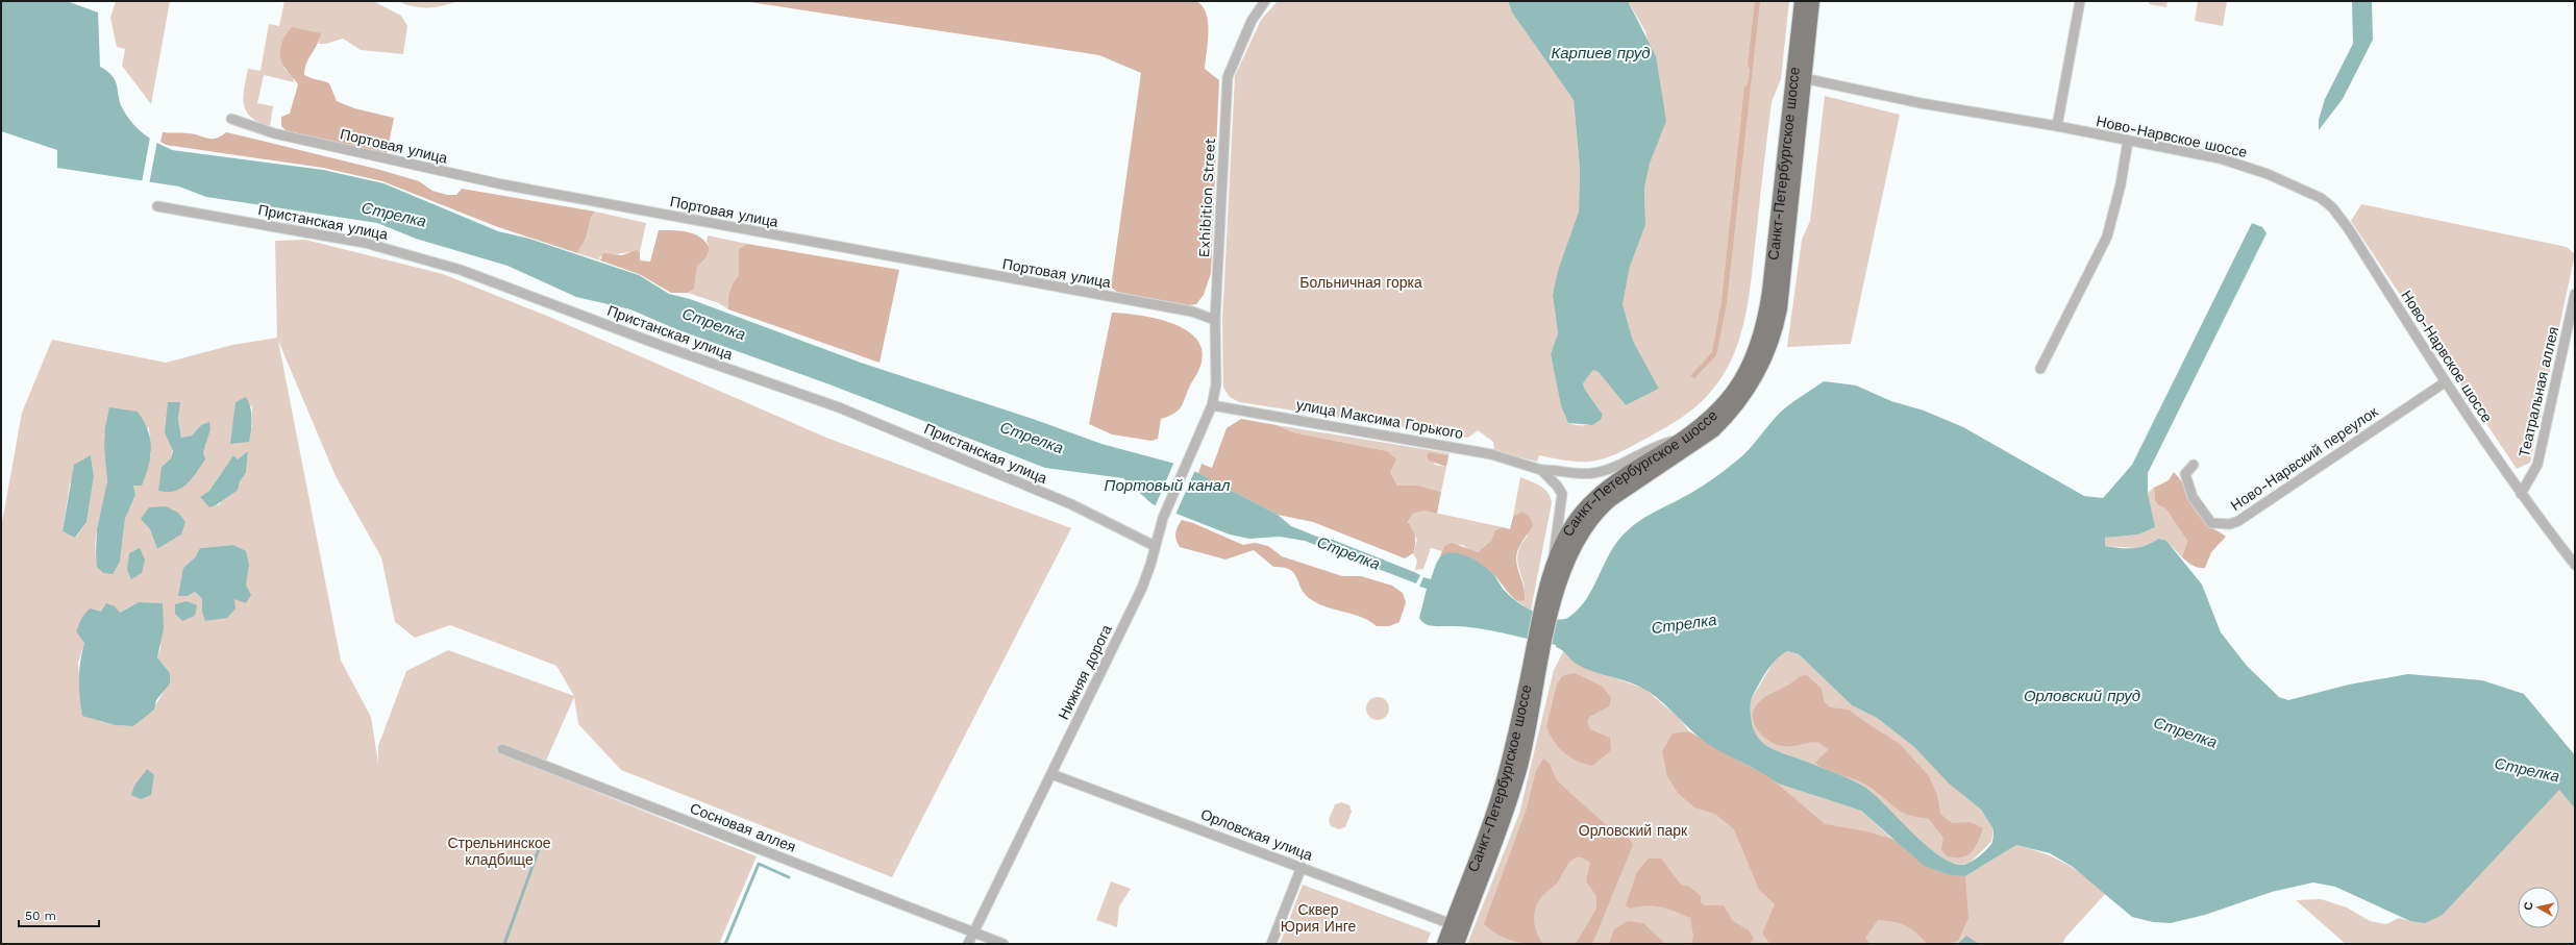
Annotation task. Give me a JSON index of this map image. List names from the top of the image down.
{
  "streets": {
    "main road": ["Санкт-Петербургское шоссе"],
    "street": [
      "Ново-Нарвское шоссе",
      "Портовая улица",
      "Exhibition Street",
      "Пристанская улица",
      "Театральная аллея",
      "улица Максима Горького",
      "Ново-Нарвский переулок",
      "Нижняя дорога",
      "Сосновая аллея",
      "Орловская улица"
    ]
  },
  "crossings": [
    ["Ново-Нарвское шоссе", "Санкт-Петербургское шоссе"],
    ["Ново-Нарвское шоссе", "Театральная аллея"],
    ["Ново-Нарвское шоссе", "Ново-Нарвский переулок"],
    ["Портовая улица", "Exhibition Street"],
    ["Санкт-Петербургское шоссе", "Орловская улица"],
    ["Exhibition Street", "улица Максима Горького"],
    ["Exhibition Street", "Нижняя дорога"],
    ["Пристанская улица", "Нижняя дорога"],
    ["улица Максима Горького", "Нижняя дорога"],
    ["Нижняя дорога", "Сосновая аллея"],
    ["Нижняя дорога", "Орловская улица"]
  ],
  "water": [
    "Карпиев пруд",
    "Стрелка",
    "Портовый канал",
    "Орловский пруд"
  ],
  "parks": [
    "Больничная горка",
    "Орловский парк",
    "Стрельнинское кладбище",
    "Сквер Юрия Инге"
  ],
  "scale_bar": "50 m",
  "north": "left"
}
